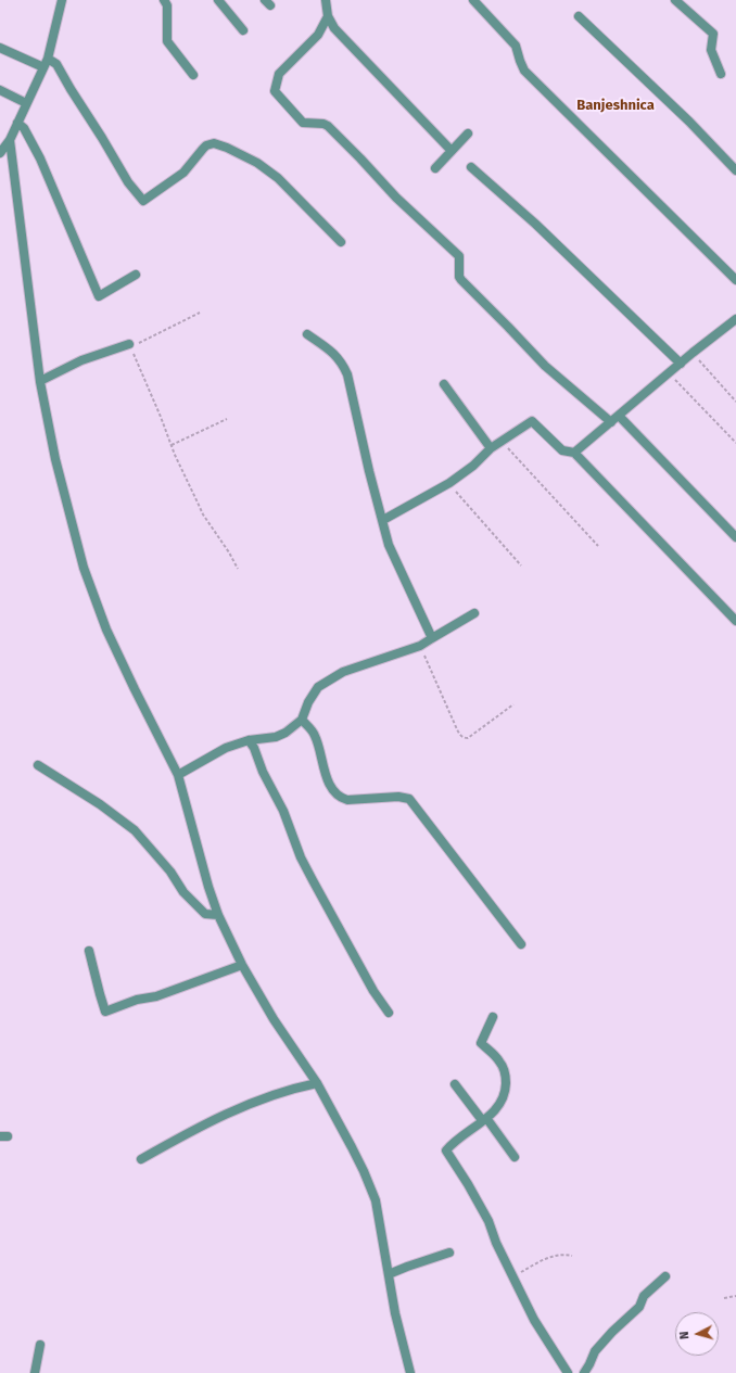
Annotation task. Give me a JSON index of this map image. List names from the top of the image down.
{
  "districts": ["Banjeshnica"],
  "north": "left"
}
